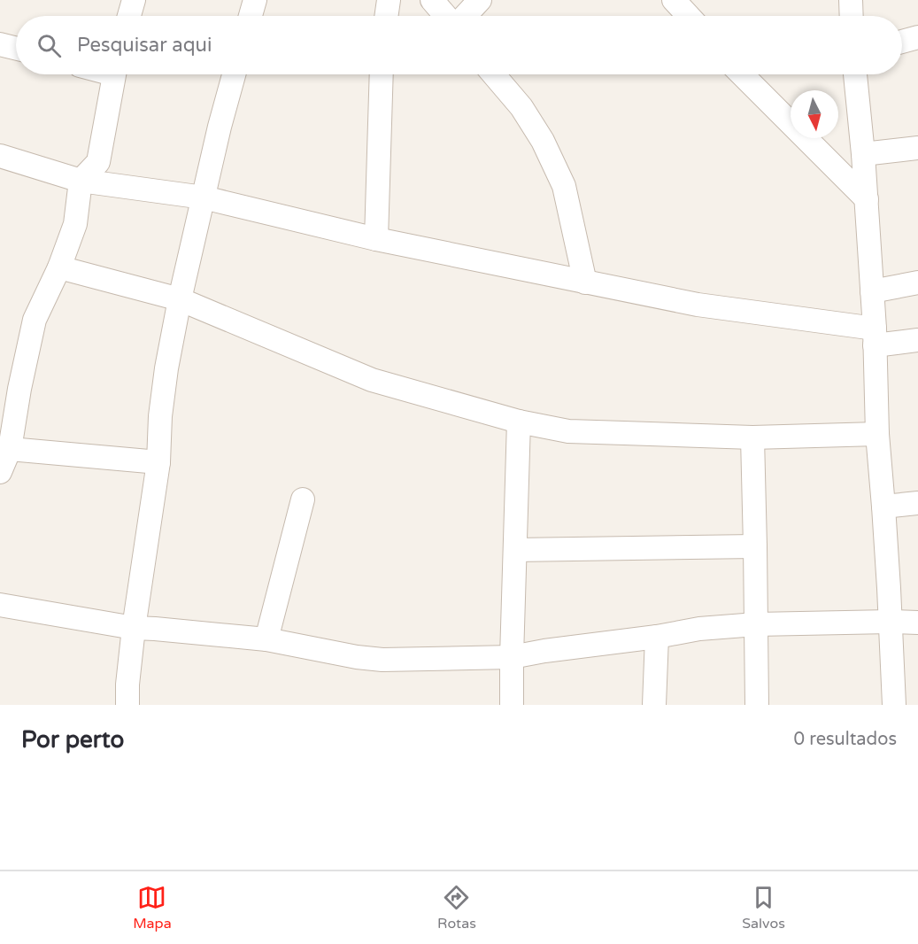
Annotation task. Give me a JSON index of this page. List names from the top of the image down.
{
  "north": "bottom",
  "page": {
    "search": "Pesquisar aqui",
    "heading": ["Por perto", "0 resultados"],
    "nav": ["Mapa", "Rotas", "Salvos"]
  }
}
